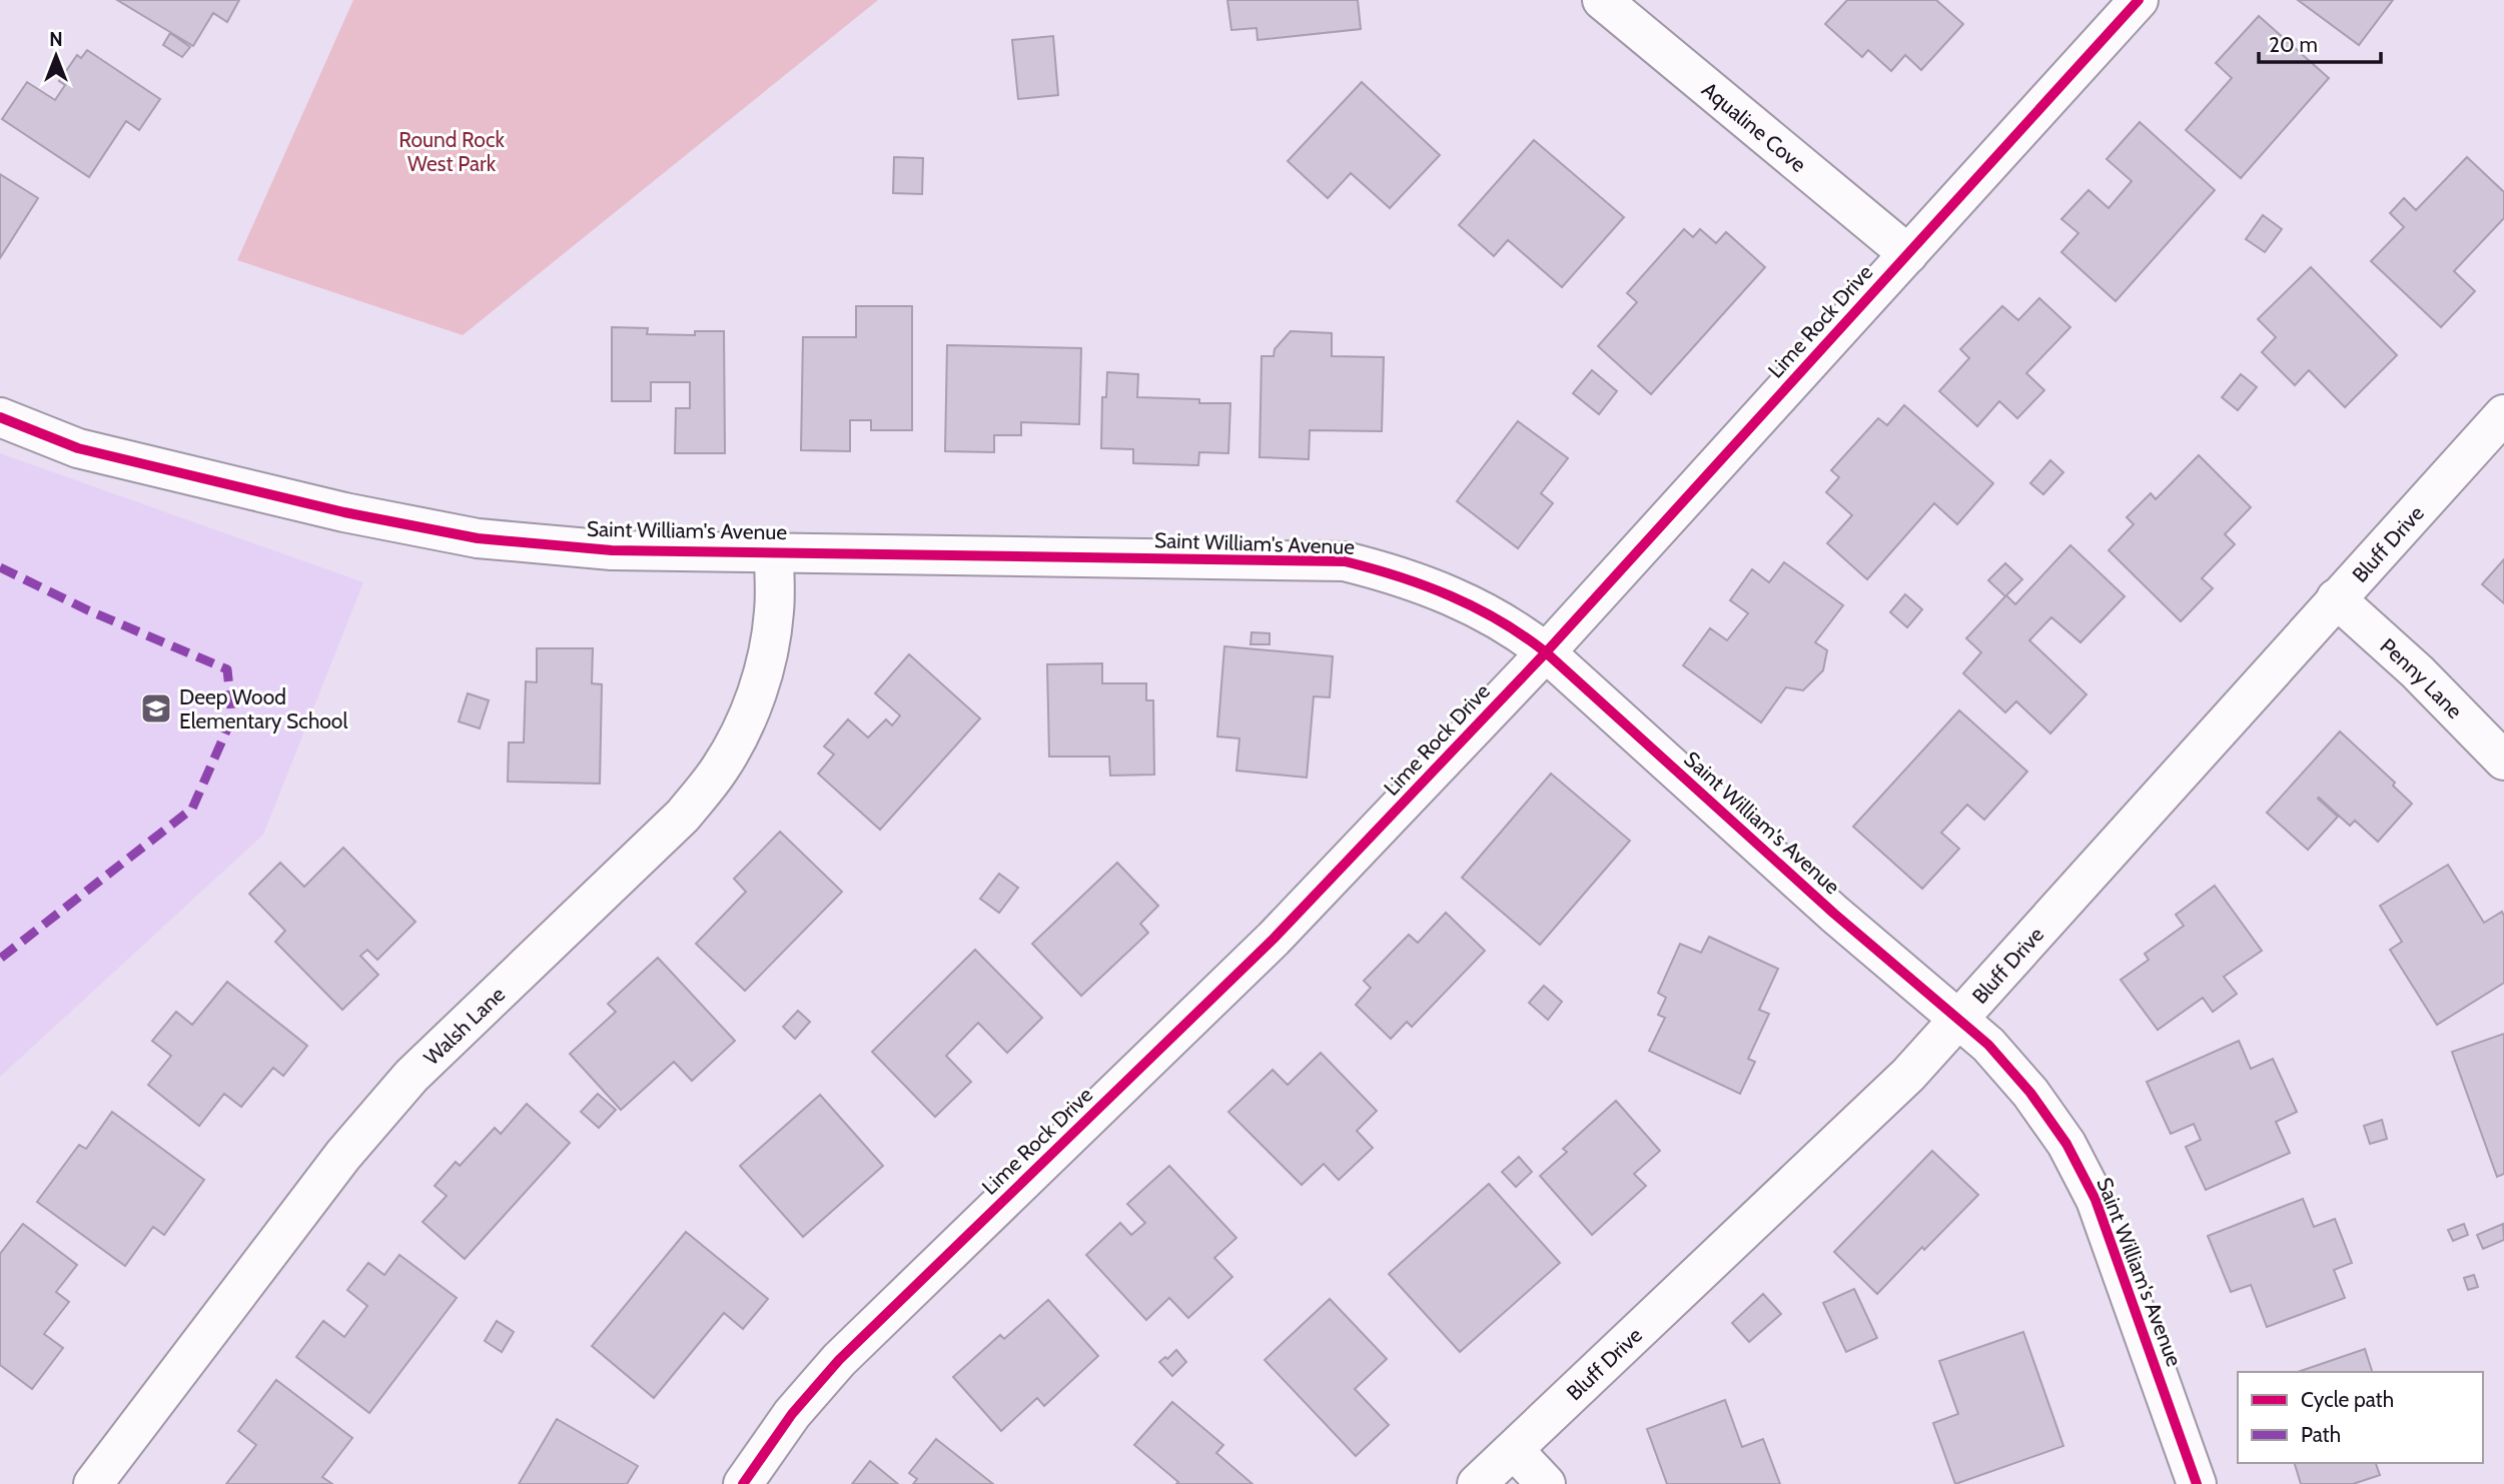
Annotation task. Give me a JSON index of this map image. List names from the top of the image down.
{
  "streets": {
    "street": [
      "Aqualine Cove",
      "Lime Rock Drive",
      "Saint William's Avenue",
      "Bluff Drive",
      "Penny Lane",
      "Walsh Lane"
    ]
  },
  "crossings": [
    ["Aqualine Cove", "Lime Rock Drive"],
    ["Lime Rock Drive", "Saint William's Avenue"],
    ["Saint William's Avenue", "Bluff Drive"],
    ["Saint William's Avenue", "Walsh Lane"],
    ["Bluff Drive", "Penny Lane"]
  ],
  "parks": ["Round Rock West Park"],
  "places": {
    "school or university": ["Deep Wood Elementary School"]
  },
  "legend": ["Cycle path", "Path"],
  "scale_bar": "20 m",
  "north": "top"
}
